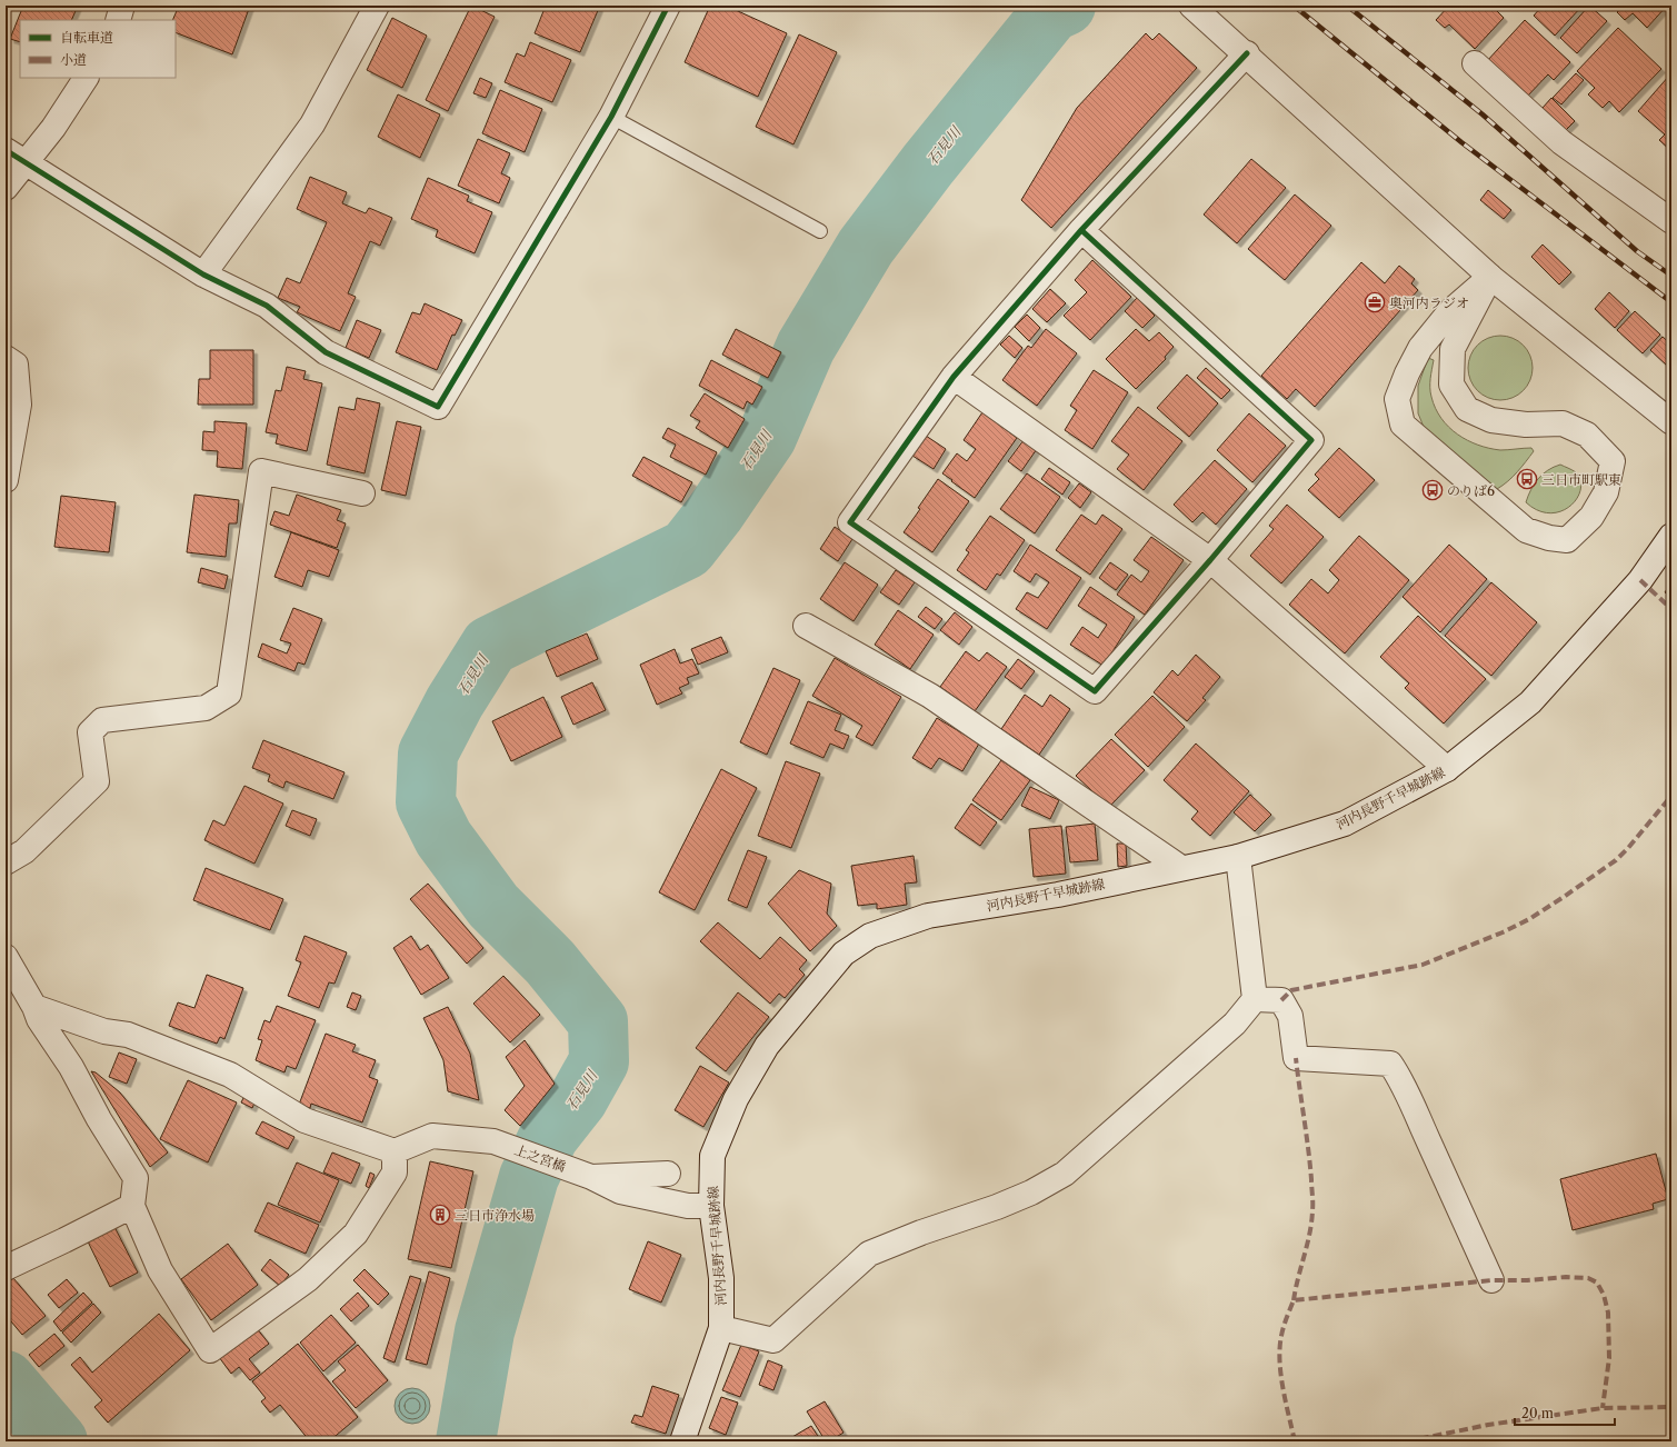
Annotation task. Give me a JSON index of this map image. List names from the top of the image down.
{
  "streets": {
    "street": ["河内長野千早城跡線", "上之宮橋"]
  },
  "crossings": [
    ["河内長野千早城跡線", "上之宮橋"]
  ],
  "water": ["石見川"],
  "places": {
    "office": ["奥河内ラジオ"],
    "bus stop": ["三日市町駅東", "のりば6"],
    "building": ["三日市浄水場"]
  },
  "legend": ["自転車道", "小道"],
  "scale_bar": "20 m"
}
